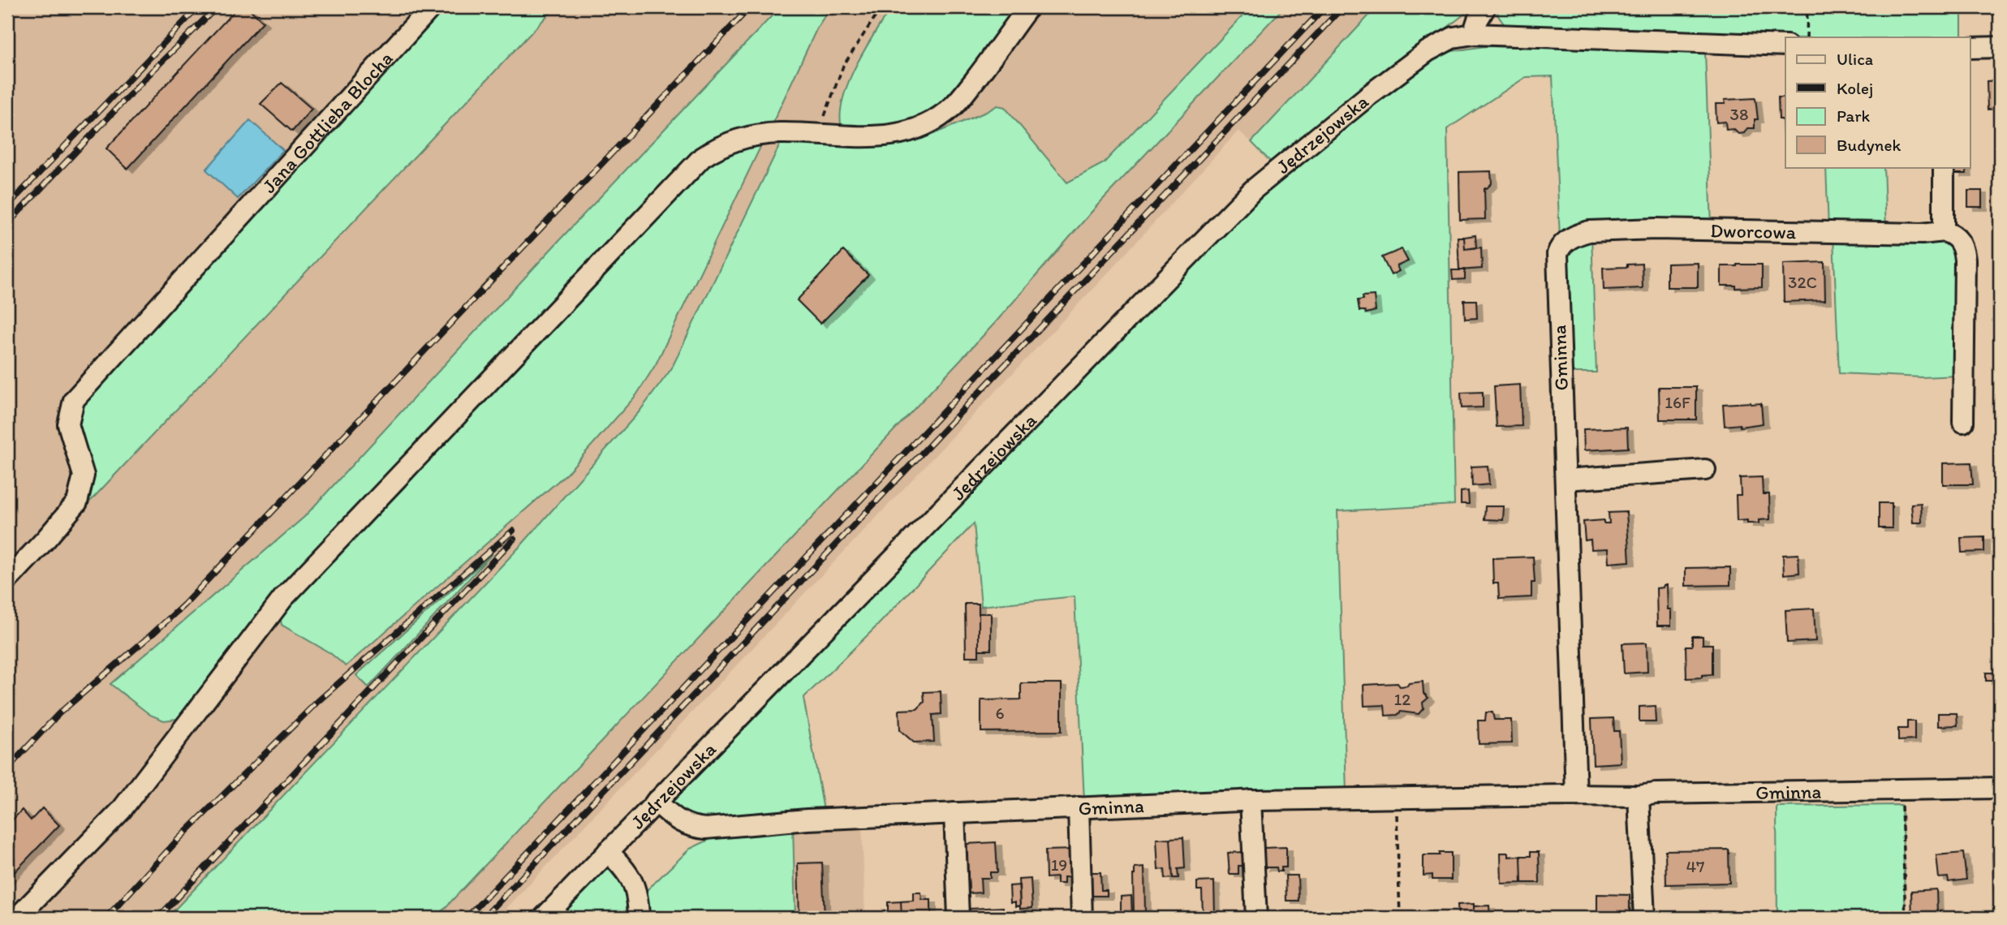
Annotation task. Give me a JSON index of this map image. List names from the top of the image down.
{
  "streets": {
    "street": [
      "Jana Gottlieba Blocha",
      "Jędrzejowska",
      "Dworcowa",
      "Gminna"
    ]
  },
  "crossings": [
    ["Jędrzejowska", "Gminna"],
    ["Dworcowa", "Gminna"]
  ],
  "house_numbers": [
    "38",
    "32C",
    "16F",
    "12",
    "6",
    "19",
    "47"
  ],
  "legend": [
    "Ulica",
    "Kolej",
    "Park",
    "Budynek"
  ]
}
